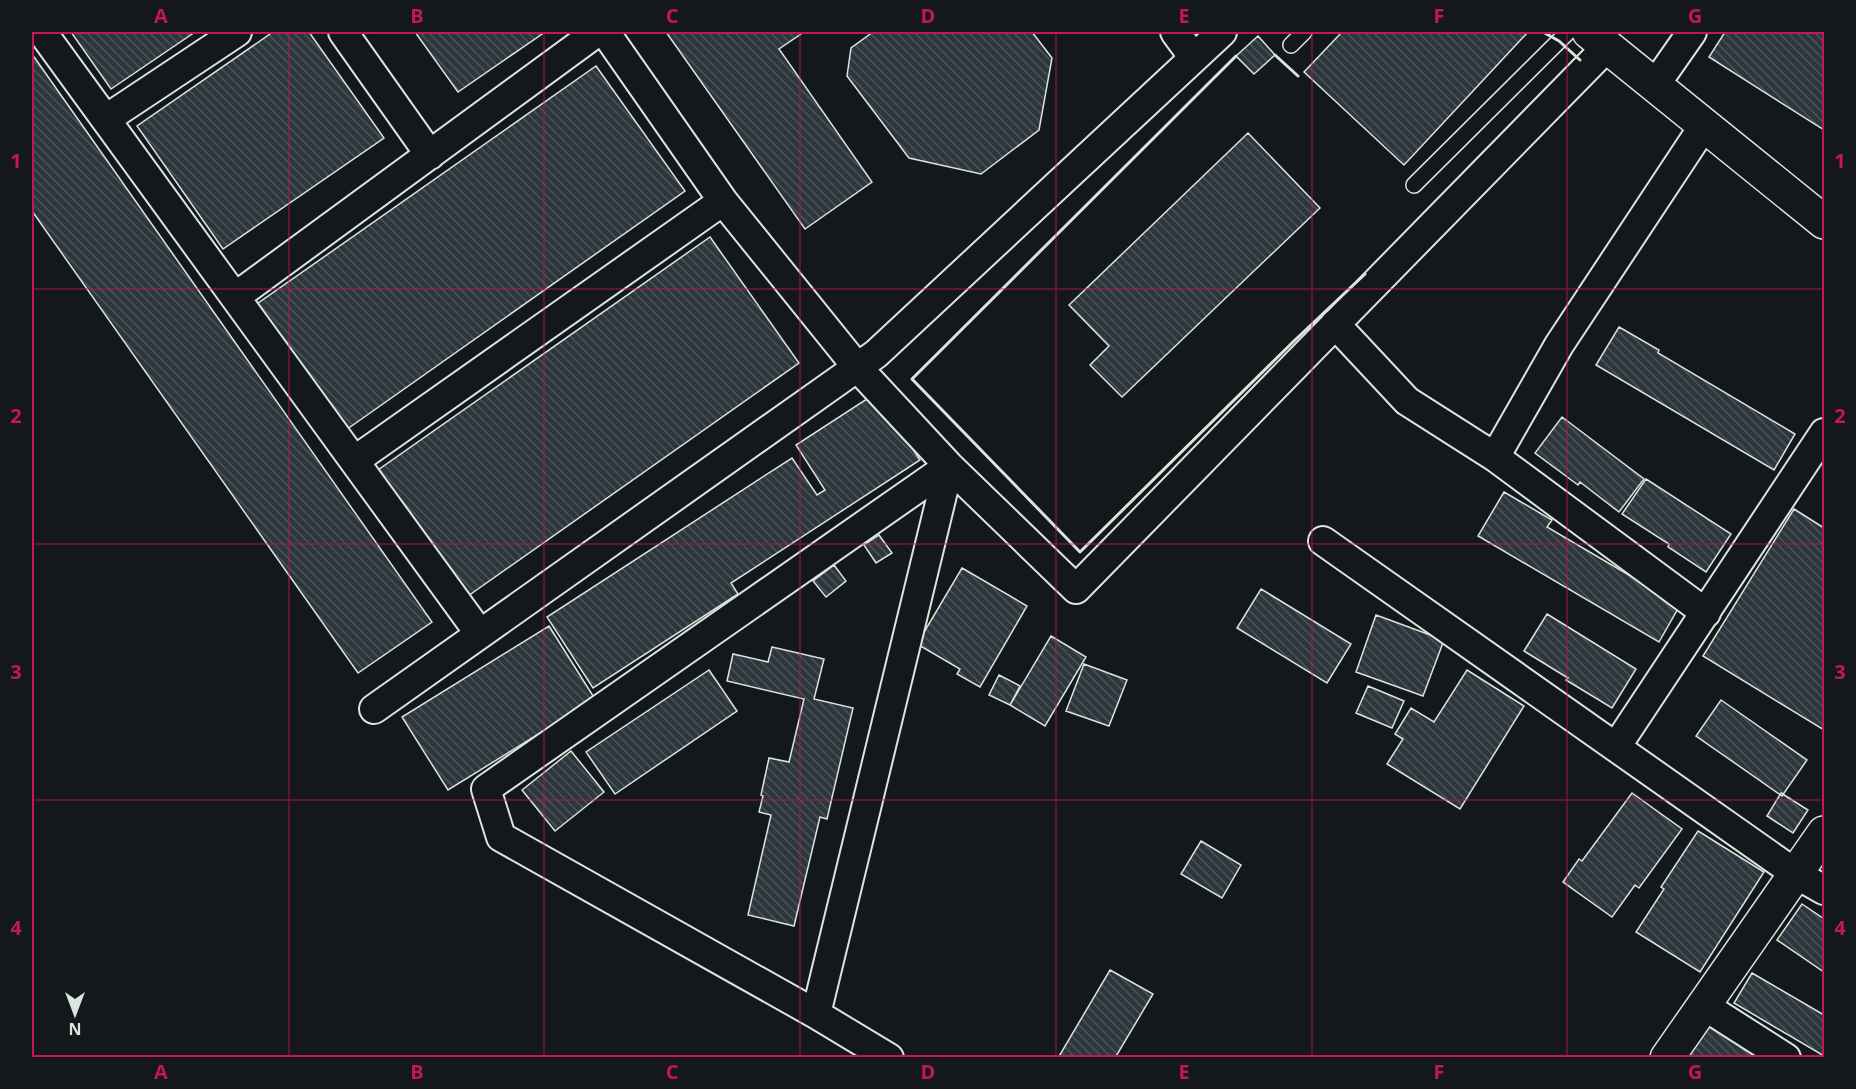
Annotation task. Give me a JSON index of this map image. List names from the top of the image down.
{
  "north": "bottom",
  "grid": {
    "columns": [
      "A",
      "B",
      "C",
      "D",
      "E",
      "F",
      "G"
    ],
    "rows": [
      "1",
      "2",
      "3",
      "4"
    ]
  }
}
